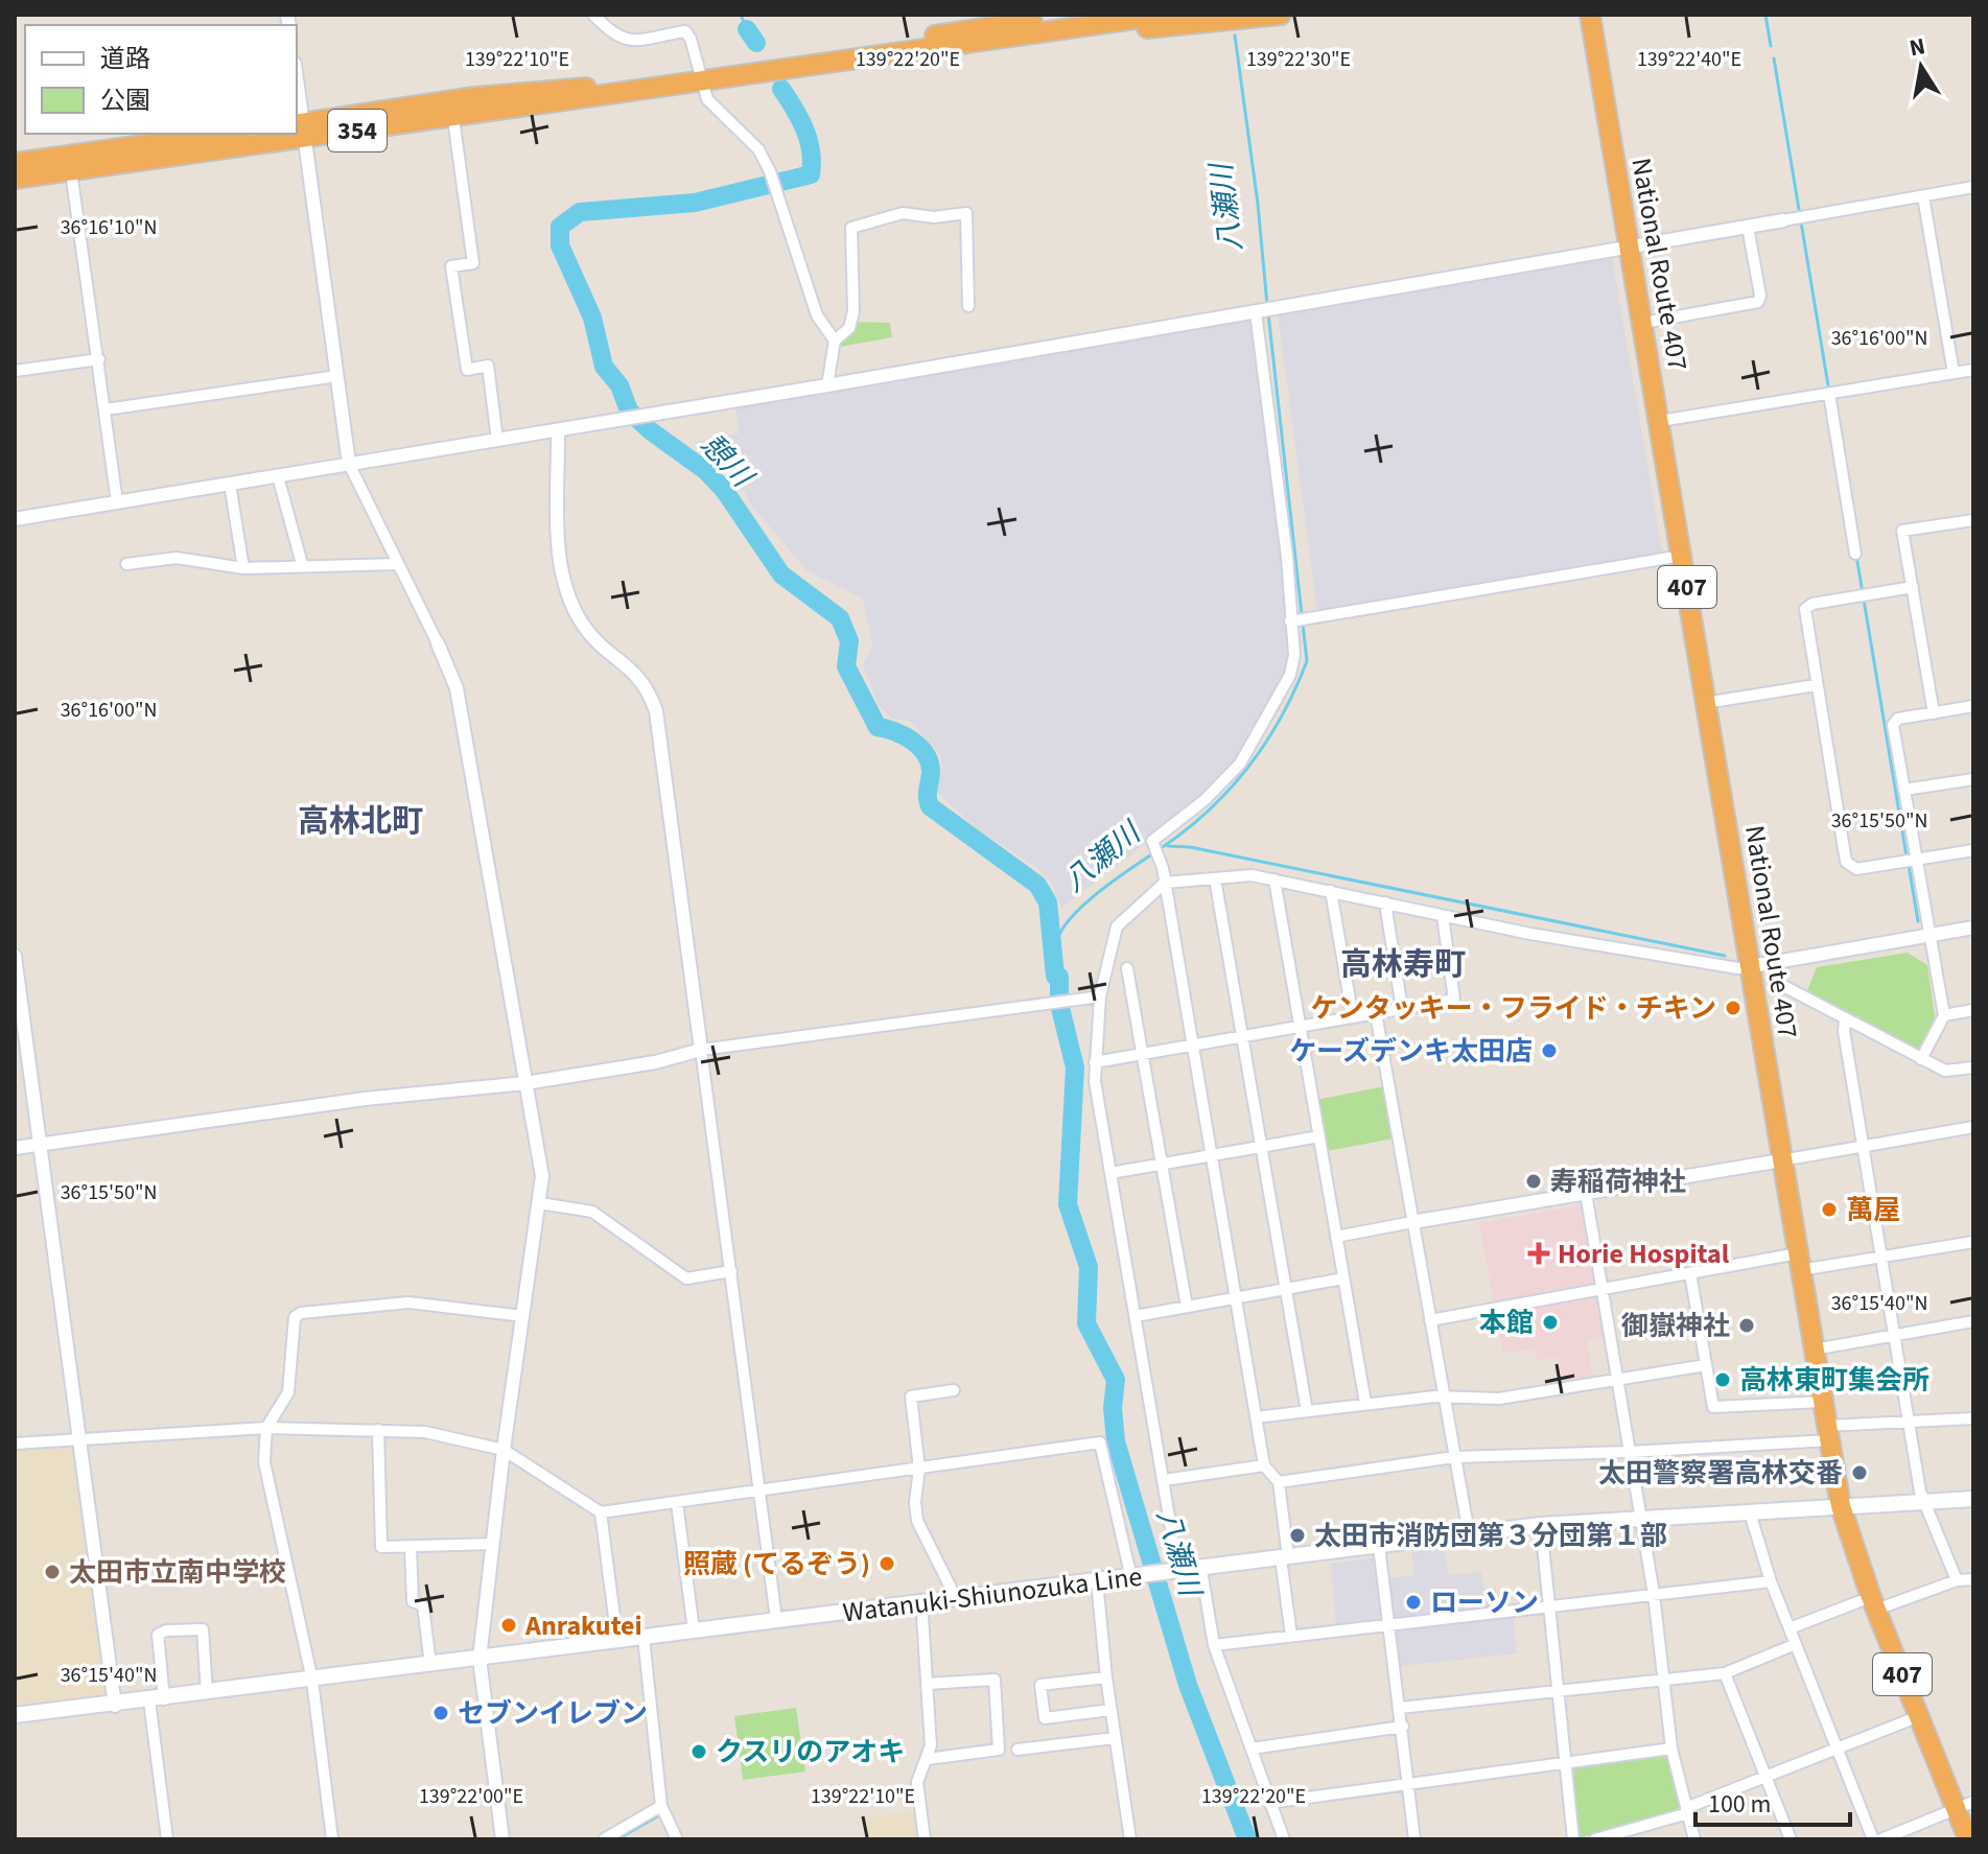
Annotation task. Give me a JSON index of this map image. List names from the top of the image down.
{
  "streets": {
    "highway": ["354", "National Route 407", "407"],
    "main road": ["Watanuki-Shiunozuka Line"]
  },
  "crossings": [
    ["National Route 407", "Watanuki-Shiunozuka Line"]
  ],
  "districts": ["高林北町", "高林寿町"],
  "water": ["八瀬川", "憩川"],
  "places": {
    "other": [
      "ケンタッキー・フライド・チキン",
      "ケーズデンキ太田店",
      "寿稲荷神社",
      "萬屋",
      "本館",
      "御嶽神社",
      "高林東町集会所",
      "太田警察署高林交番",
      "太田市消防団第３分団第１部",
      "照蔵 (てるぞう)",
      "太田市立南中学校",
      "ローソン",
      "Anrakutei",
      "セブンイレブン",
      "クスリのアオキ"
    ],
    "health": ["Horie Hospital"]
  },
  "legend": ["道路", "公園"],
  "scale_bar": "100 m",
  "north": "top",
  "coordinates": [
    "139°22'10\"E",
    "139°22'20\"E",
    "139°22'30\"E",
    "139°22'40\"E",
    "36°16'10\"N",
    "36°16'00\"N",
    "36°15'50\"N",
    "36°15'40\"N",
    "139°22'00\"E"
  ]
}
